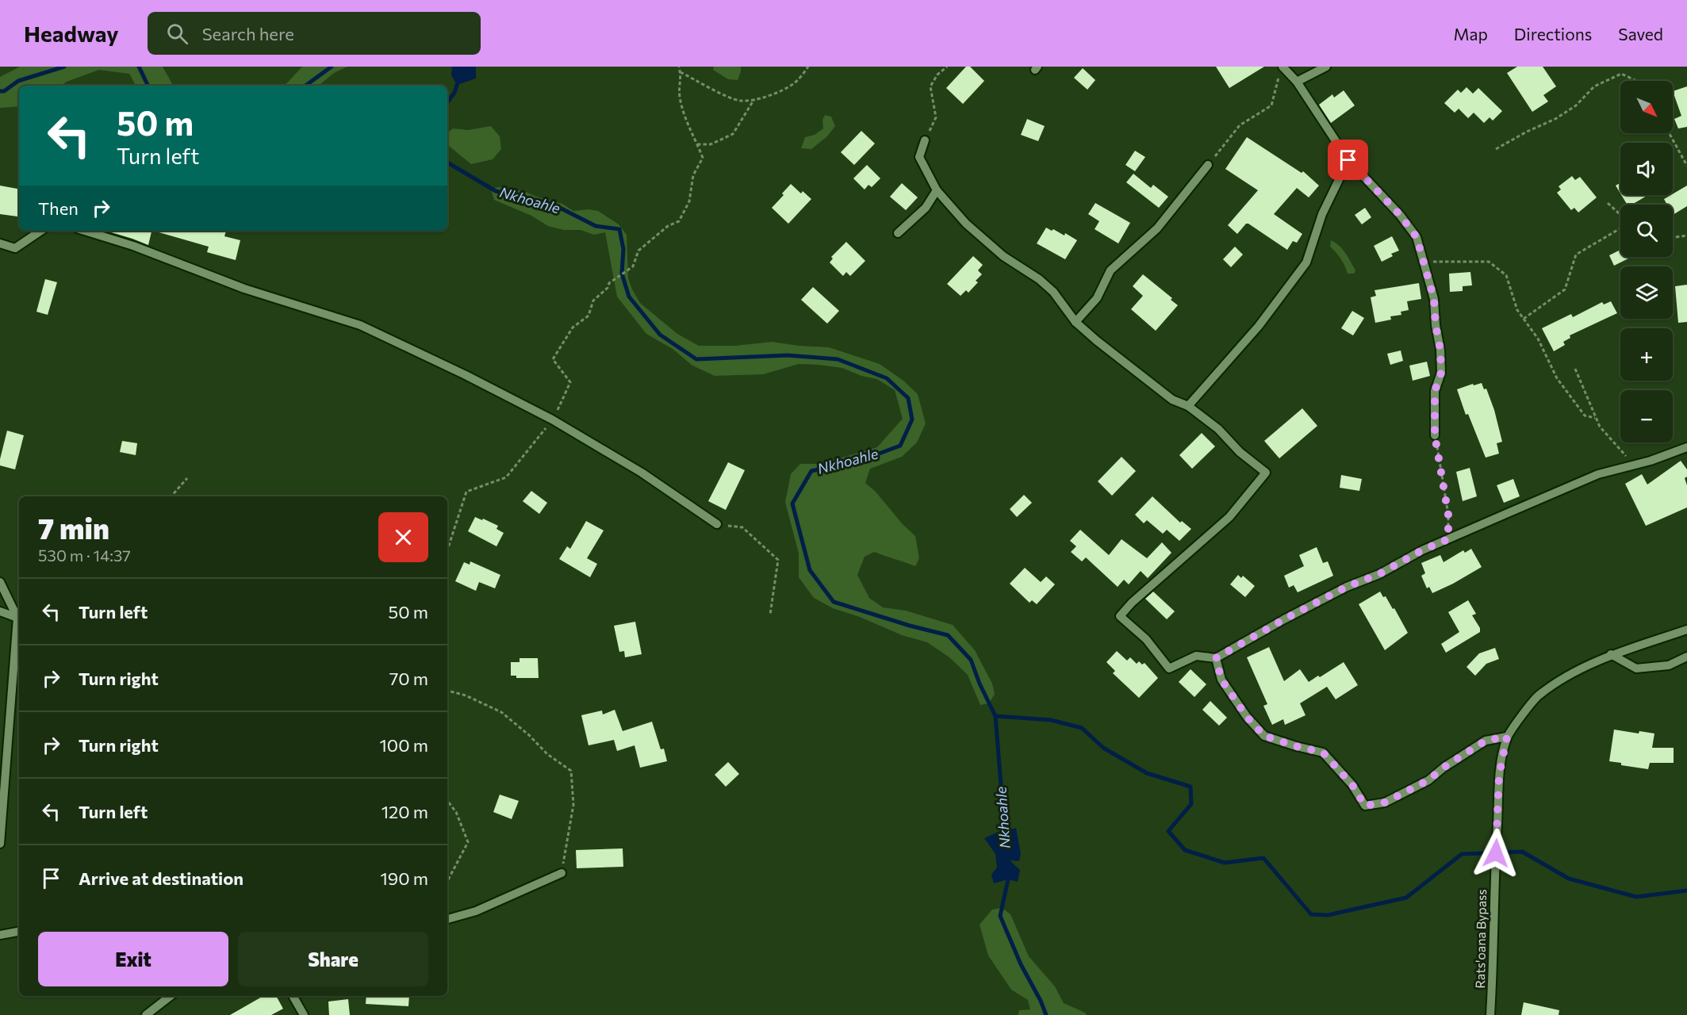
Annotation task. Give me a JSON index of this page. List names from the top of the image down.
{
  "streets": {
    "street": ["Rats'oana Bypass"]
  },
  "water": ["Nkhoahle"],
  "north": "bottom right",
  "page": {
    "header": "Headway",
    "search": "Search here",
    "nav": ["Map", "Directions", "Saved"],
    "map_buttons": ["+", "−"],
    "turn": ["50 m", "Turn left"],
    "then": "Then",
    "heading": ["7 min", "530 m · 14:37"],
    "list": [
      {
        "name": "Turn left",
        "value": "50 m"
      },
      {
        "name": "Turn right",
        "value": "70 m"
      },
      {
        "name": "Turn right",
        "value": "100 m"
      },
      {
        "name": "Turn left",
        "value": "120 m"
      },
      {
        "name": "Arrive at destination",
        "value": "190 m"
      }
    ],
    "buttons": ["Exit", "Share"]
  }
}
